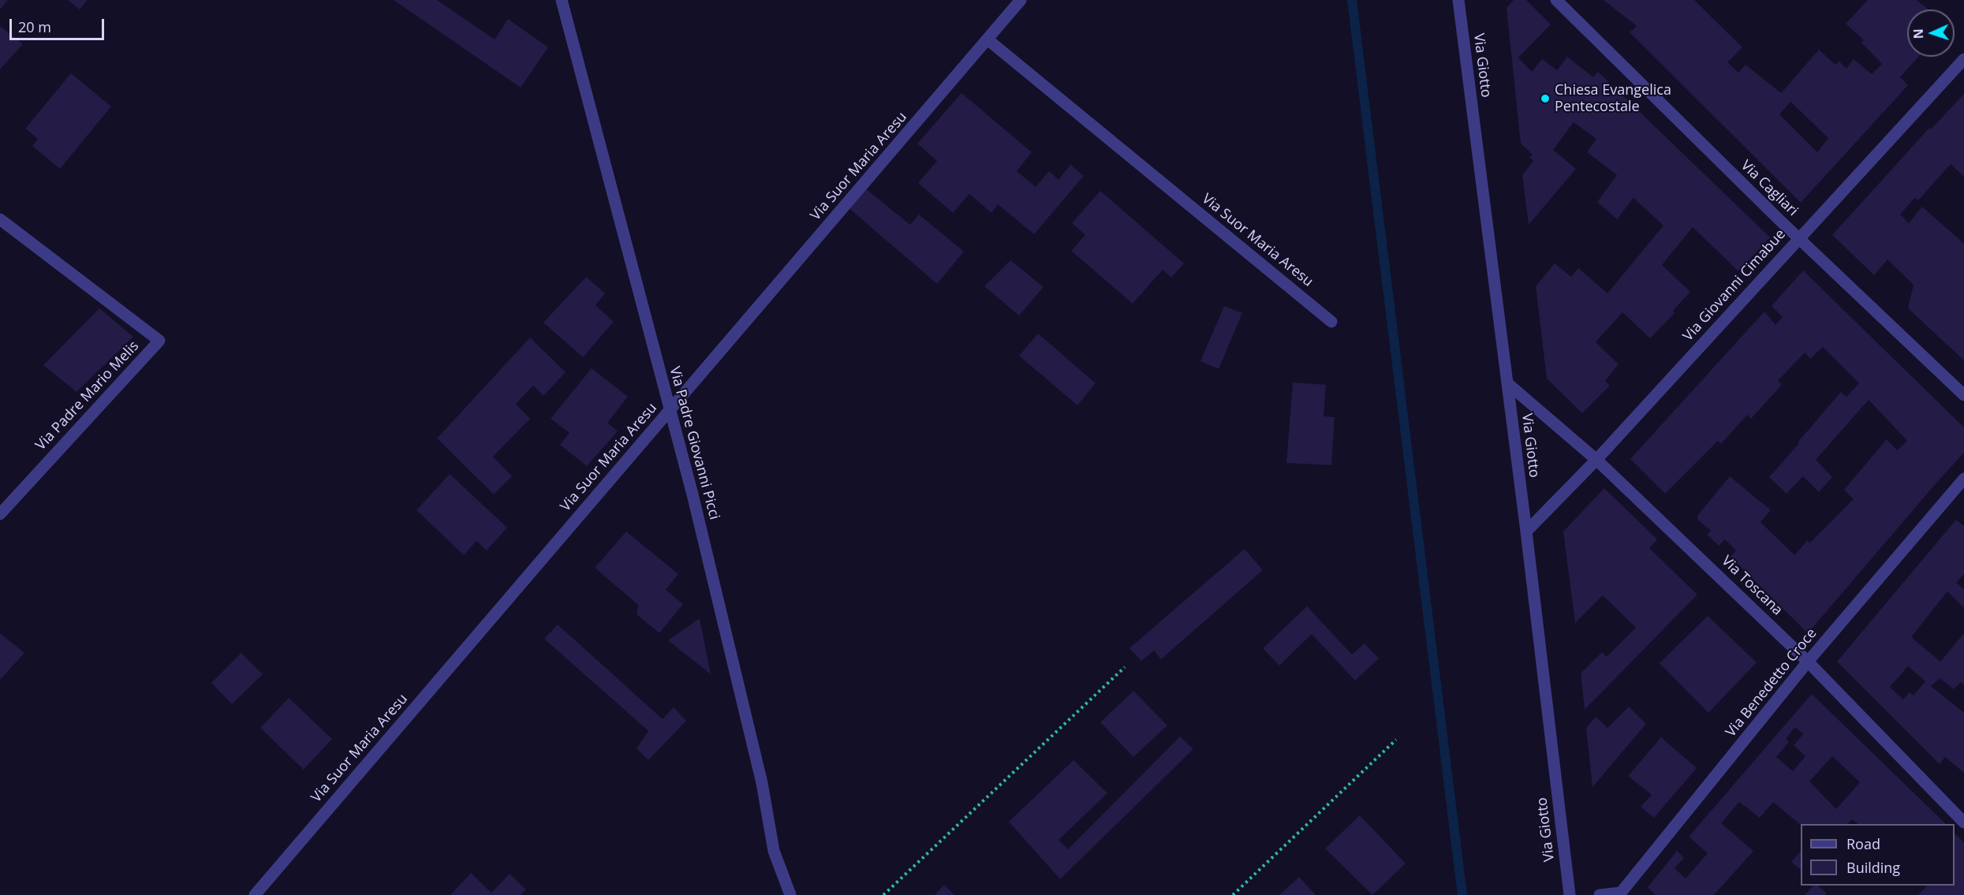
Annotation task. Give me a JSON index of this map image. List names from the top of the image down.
{
  "streets": {
    "street": [
      "Via Giotto",
      "Via Suor Maria Aresu",
      "Via Cagliari",
      "Via Giovanni Cimabue",
      "Via Padre Mario Melis",
      "Via Padre Giovanni Picci",
      "Via Toscana",
      "Via Benedetto Croce"
    ]
  },
  "crossings": [
    ["Via Giotto", "Via Giovanni Cimabue"],
    ["Via Giotto", "Via Toscana"],
    ["Via Suor Maria Aresu", "Via Padre Giovanni Picci"],
    ["Via Cagliari", "Via Giovanni Cimabue"],
    ["Via Giovanni Cimabue", "Via Toscana"],
    ["Via Toscana", "Via Benedetto Croce"]
  ],
  "places": ["Chiesa Evangelica Pentecostale"],
  "legend": ["Road", "Building"],
  "scale_bar": "20 m",
  "north": "left"
}
